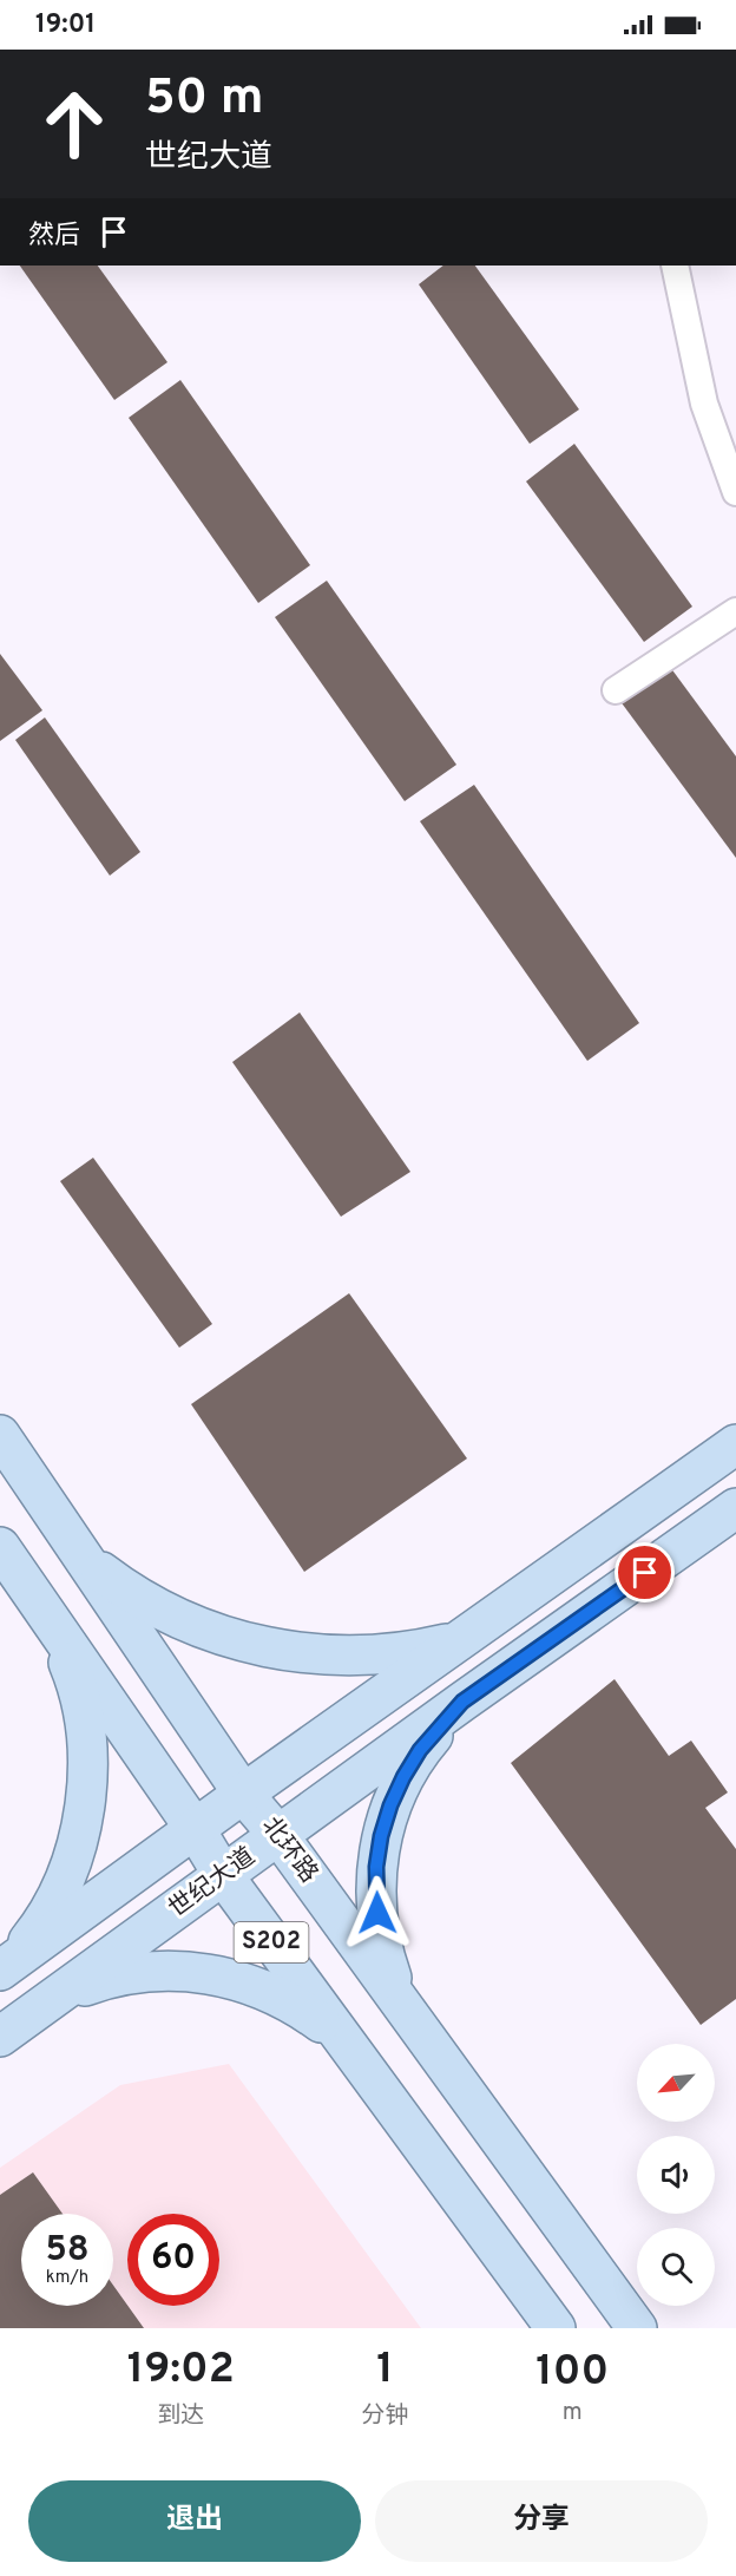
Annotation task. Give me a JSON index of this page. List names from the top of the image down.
{
  "streets": {
    "main road": ["北环路", "世纪大道", "S202"]
  },
  "crossings": [
    ["北环路", "世纪大道"],
    ["世纪大道", "S202"]
  ],
  "north": "bottom left",
  "page": {
    "status": "19:01",
    "turn": ["50 m", "世纪大道"],
    "then": "然后",
    "speed": "58 km/h",
    "limit": "60",
    "eta": [
      "19:02",
      "到达",
      "1",
      "分钟",
      "100",
      "m"
    ],
    "buttons": ["退出", "分享"]
  }
}
